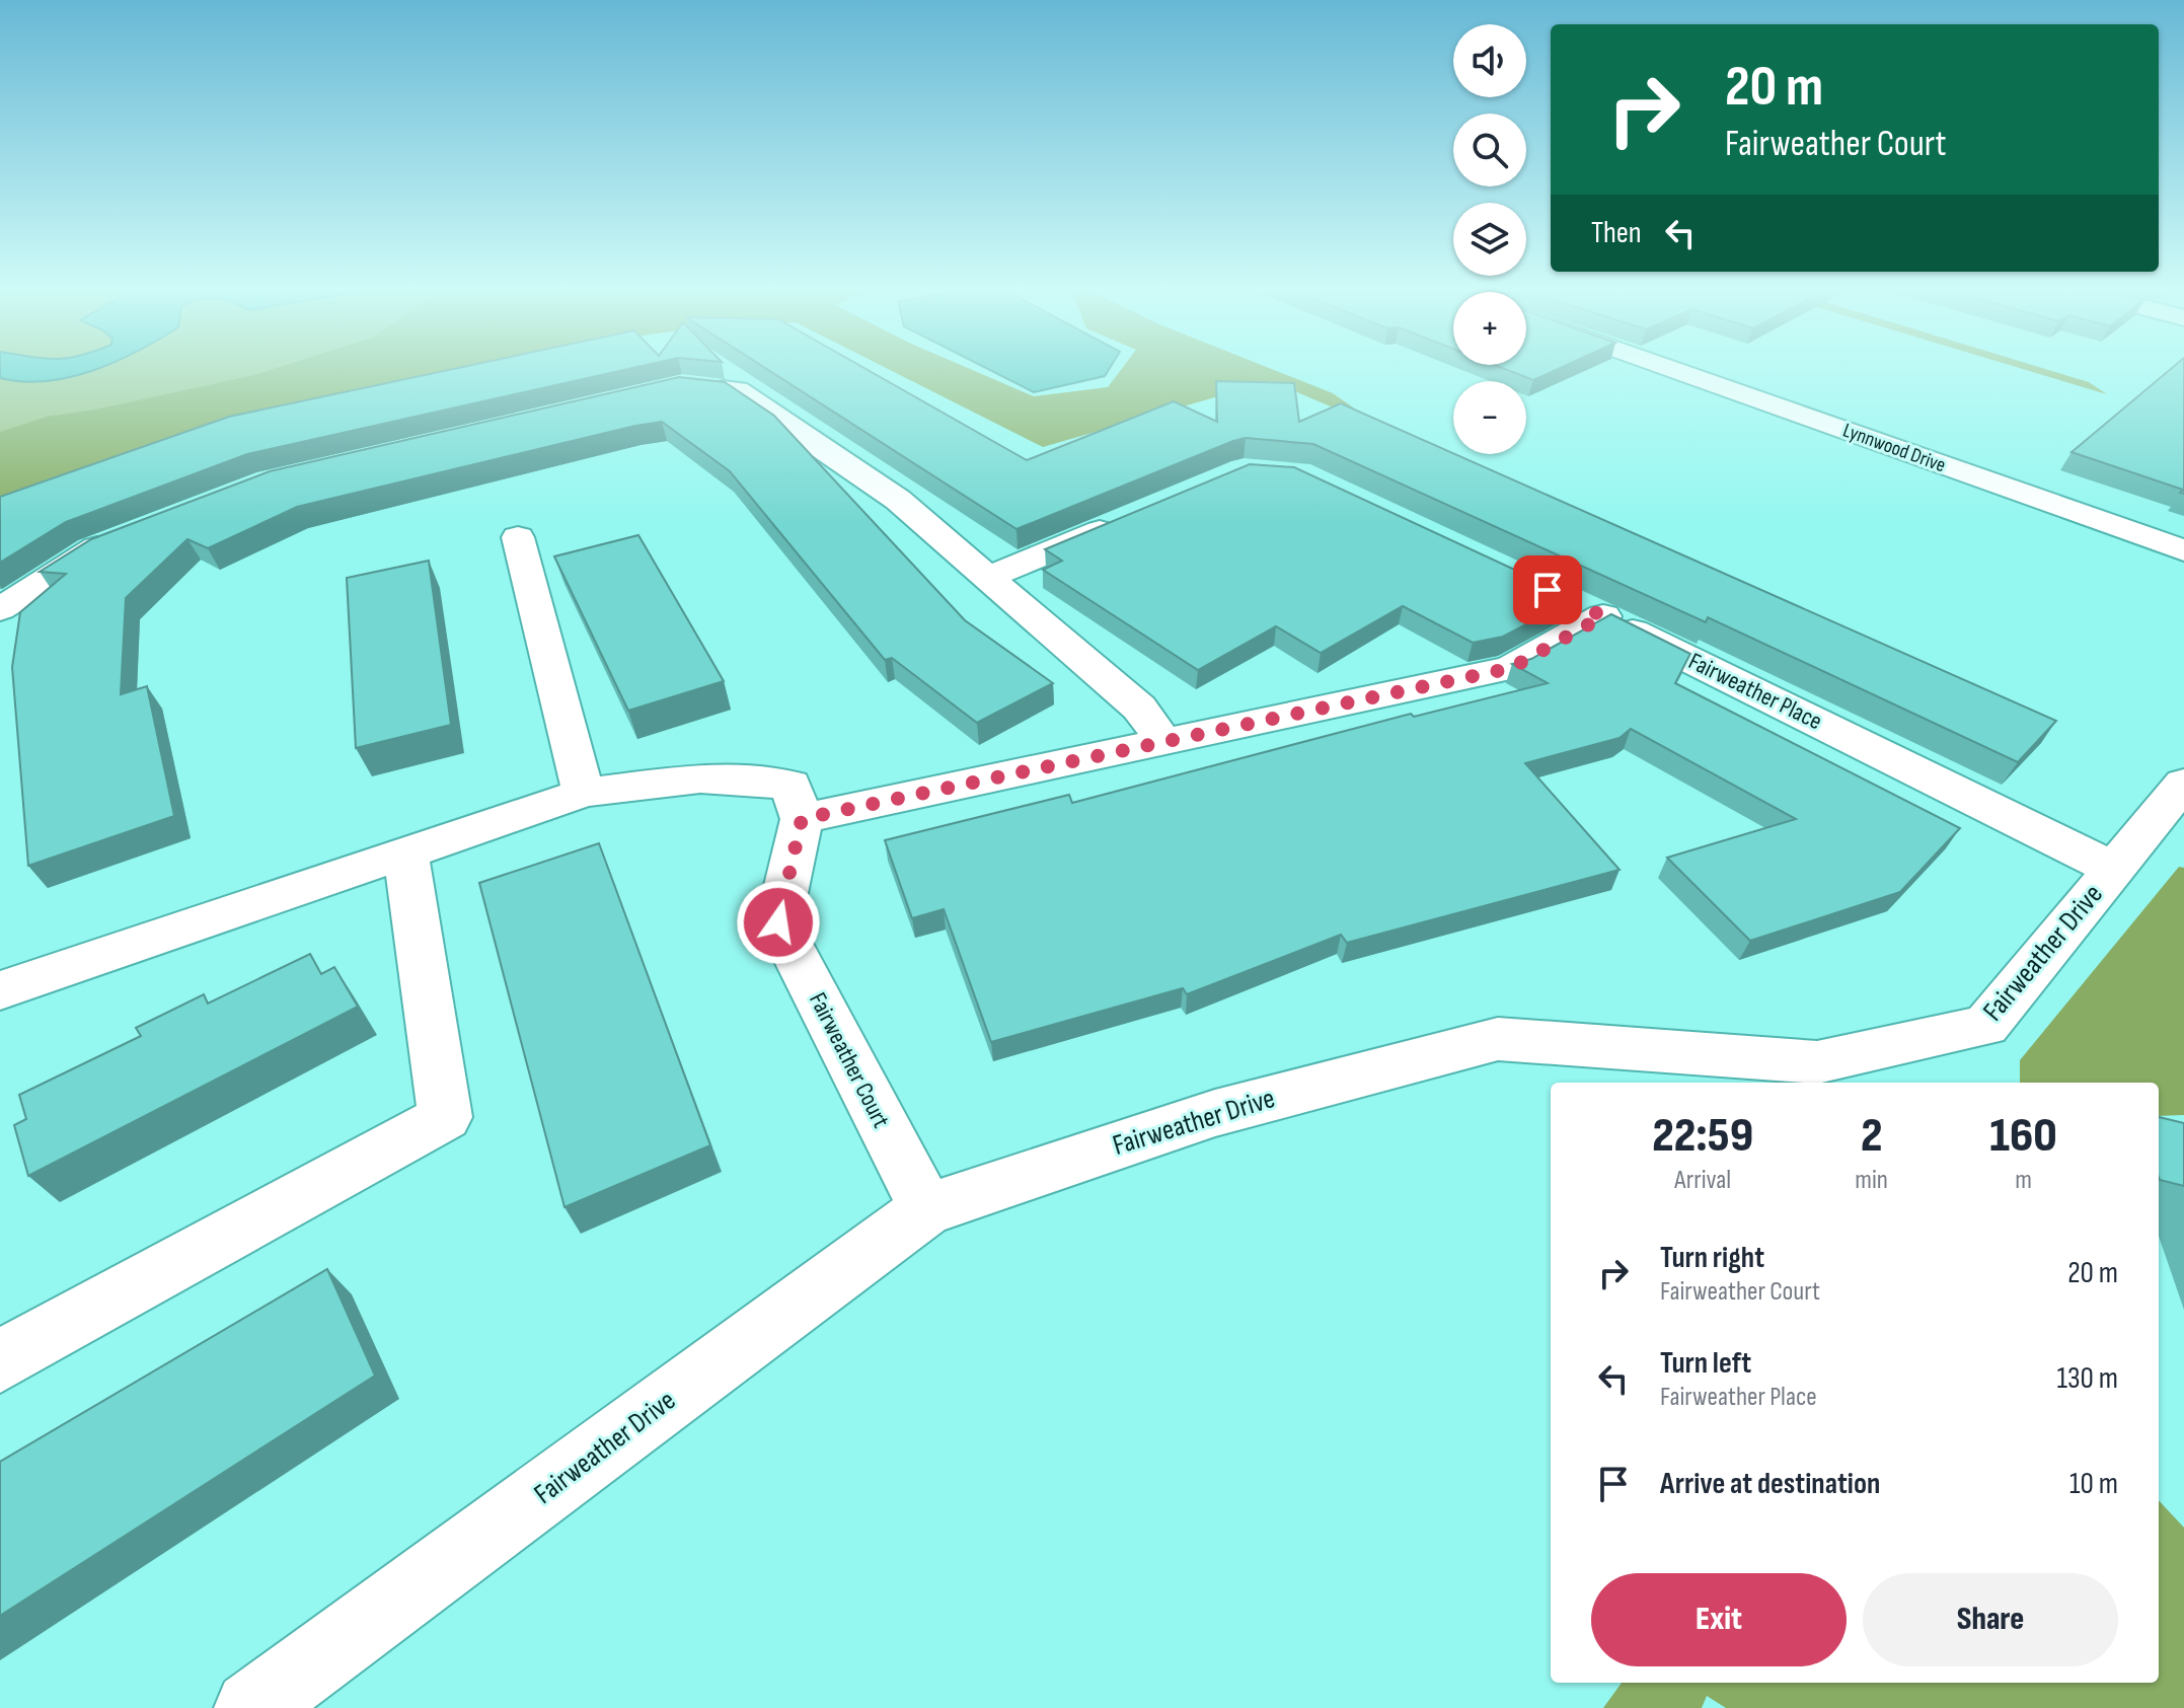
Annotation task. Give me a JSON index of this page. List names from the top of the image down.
{
  "streets": {
    "street": [
      "Lynnwood Drive",
      "Fairweather Place",
      "Fairweather Drive",
      "Fairweather Court"
    ]
  },
  "crossings": [
    ["Fairweather Place", "Fairweather Drive"],
    ["Fairweather Drive", "Fairweather Court"]
  ],
  "page": {
    "map_buttons": ["+", "−"],
    "turn": ["20 m", "Fairweather Court"],
    "then": "Then",
    "eta": [
      "22:59",
      "Arrival",
      "2",
      "min",
      "160",
      "m"
    ],
    "list": [
      {
        "name": "Turn right",
        "note": "Fairweather Court",
        "value": "20 m"
      },
      {
        "name": "Turn left",
        "note": "Fairweather Place",
        "value": "130 m"
      },
      {
        "name": "Arrive at destination",
        "value": "10 m"
      }
    ],
    "buttons": ["Exit", "Share"]
  }
}
